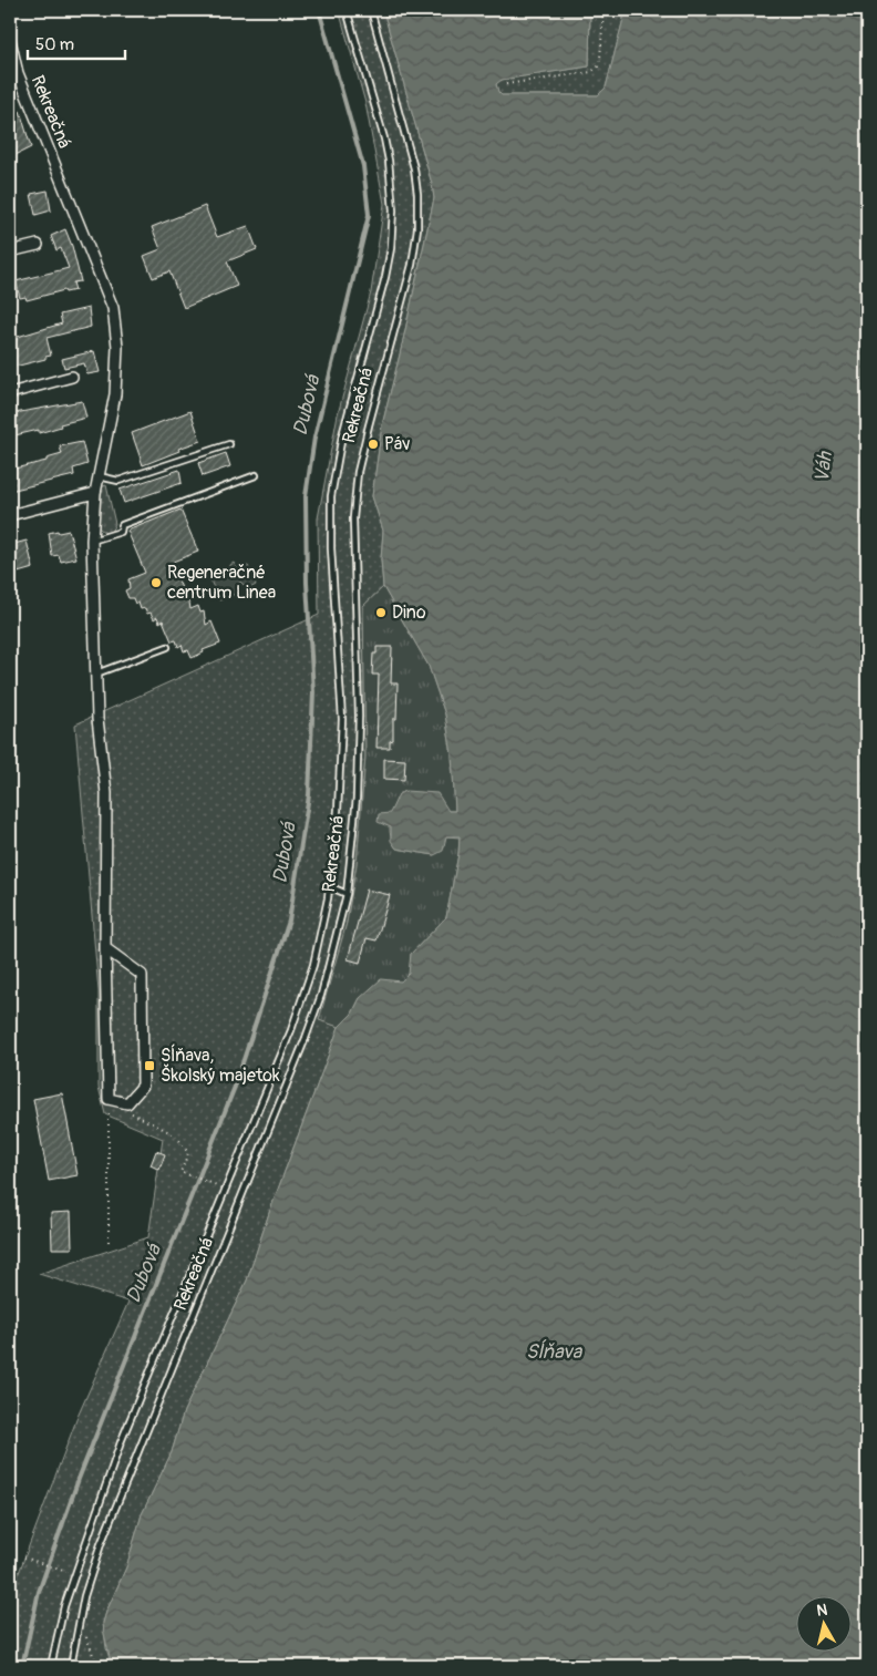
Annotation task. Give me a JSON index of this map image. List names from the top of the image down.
{
  "streets": {
    "street": ["Rekreačná"]
  },
  "water": ["Dubová", "Váh", "Sĺňava"],
  "places": {
    "other": ["Páv", "Regeneračné centrum Linea", "Dino"],
    "transit": ["Sĺňava, Školský majetok"]
  },
  "scale_bar": "50 m",
  "north": "top"
}
